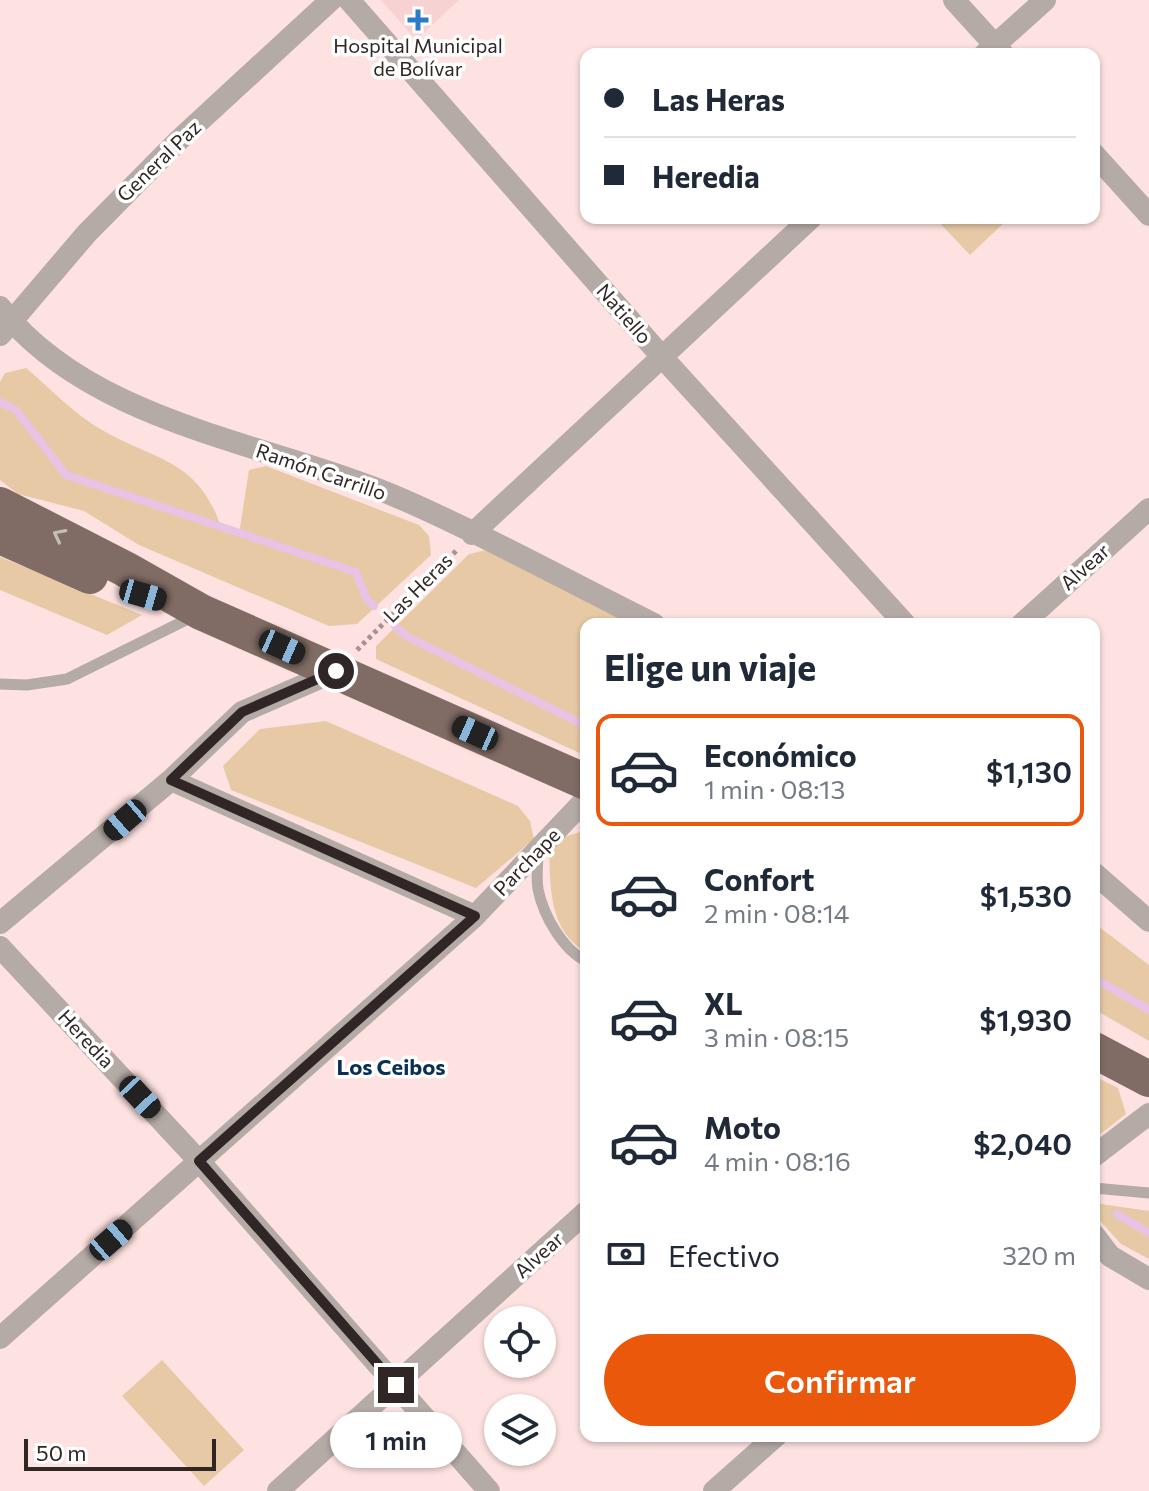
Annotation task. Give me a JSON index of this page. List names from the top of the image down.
{
  "streets": {
    "street": [
      "General Paz",
      "Natiello",
      "Ramón Carrillo",
      "Alvear",
      "Parchape",
      "Heredia"
    ],
    "path": ["Las Heras"]
  },
  "crossings": [
    ["General Paz", "Ramón Carrillo"],
    ["Ramón Carrillo", "Las Heras"],
    ["Alvear", "Heredia"],
    ["Parchape", "Heredia"]
  ],
  "districts": ["Los Ceibos"],
  "places": {
    "health": ["Hospital Municipal de Bolívar"]
  },
  "scale_bar": "50 m",
  "page": {
    "banner": ["Las Heras", "Heredia"],
    "heading": "Elige un viaje",
    "list": [
      {
        "name": "Económico",
        "note": "1 min · 08:13",
        "value": "$1,130"
      },
      {
        "name": "Confort",
        "note": "2 min · 08:14",
        "value": "$1,530"
      },
      {
        "name": "XL",
        "note": "3 min · 08:15",
        "value": "$1,930"
      },
      {
        "name": "Moto",
        "note": "4 min · 08:16",
        "value": "$2,040"
      }
    ],
    "pay": ["Efectivo", "320 m"],
    "buttons": "Confirmar",
    "bubble": "1 min",
    "scale": "50 m"
  }
}
